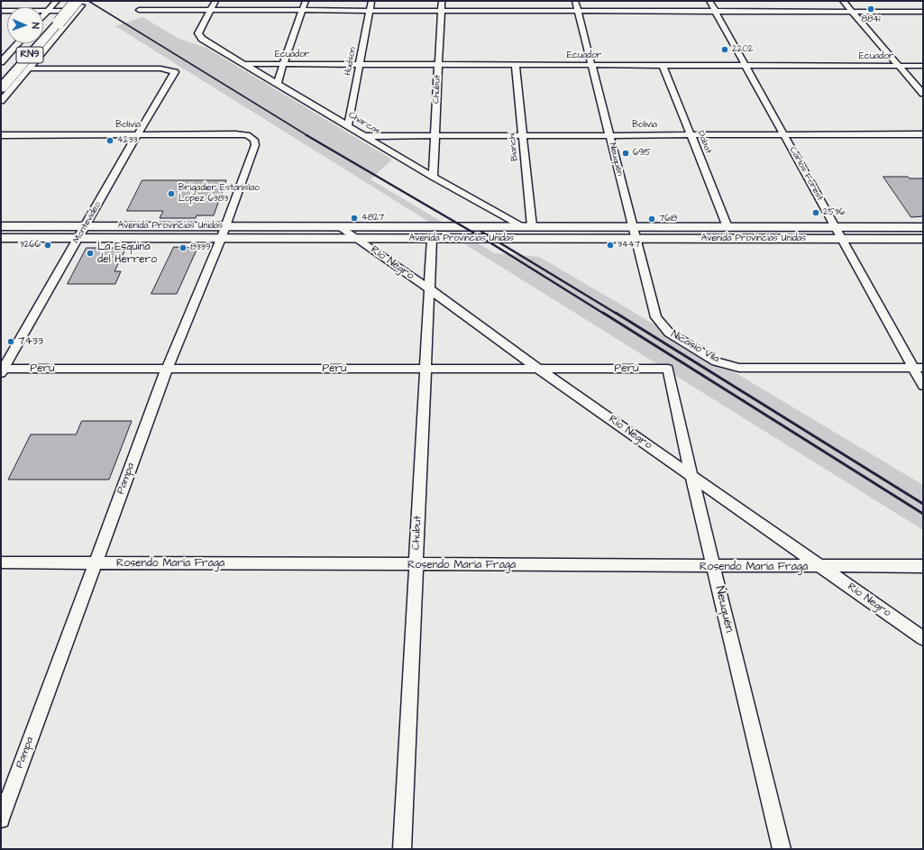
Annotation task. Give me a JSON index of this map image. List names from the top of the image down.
{
  "streets": {
    "highway": ["RN9"],
    "main road": ["Avenida Provincias Unidas"],
    "street": [
      "Ecuador",
      "Hudson",
      "Chubut",
      "Charcas",
      "Bolivia",
      "Dabat",
      "Bianchi",
      "Neuquén",
      "Carlos Forest",
      "Montevideo",
      "Río Negro",
      "Nicasio Vila",
      "Perú",
      "Pampa",
      "Rosendo María Fraga"
    ]
  },
  "crossings": [
    ["Ecuador", "Hudson"],
    ["Ecuador", "Chubut"],
    ["Ecuador", "Charcas"],
    ["Ecuador", "Dabat"],
    ["Ecuador", "Bianchi"],
    ["Ecuador", "Neuquén"],
    ["Ecuador", "Carlos Forest"],
    ["Hudson", "Charcas"],
    ["Chubut", "Charcas"],
    ["Chubut", "Bolivia"],
    ["Chubut", "Avenida Provincias Unidas"],
    ["Chubut", "Río Negro"],
    ["Chubut", "Perú"],
    ["Chubut", "Rosendo María Fraga"],
    ["Charcas", "Bolivia"],
    ["Charcas", "Bianchi"],
    ["Charcas", "Avenida Provincias Unidas"],
    ["Bolivia", "Dabat"],
    ["Bolivia", "Bianchi"],
    ["Bolivia", "Neuquén"],
    ["Bolivia", "Carlos Forest"],
    ["Bolivia", "Montevideo"],
    ["Bolivia", "Pampa"],
    ["Dabat", "Avenida Provincias Unidas"],
    ["Bianchi", "Avenida Provincias Unidas"],
    ["Neuquén", "Avenida Provincias Unidas"],
    ["Neuquén", "Río Negro"],
    ["Neuquén", "Nicasio Vila"],
    ["Neuquén", "Perú"],
    ["Neuquén", "Rosendo María Fraga"],
    ["Carlos Forest", "Avenida Provincias Unidas"],
    ["Carlos Forest", "Nicasio Vila"],
    ["Montevideo", "Avenida Provincias Unidas"],
    ["Montevideo", "Perú"],
    ["Avenida Provincias Unidas", "Río Negro"],
    ["Avenida Provincias Unidas", "Pampa"],
    ["Río Negro", "Perú"],
    ["Río Negro", "Rosendo María Fraga"],
    ["Perú", "Pampa"],
    ["Pampa", "Rosendo María Fraga"]
  ],
  "places": [
    "8841",
    "2202",
    "4233",
    "6915",
    "Brigadier Estanislao Lopez 6383",
    "2536",
    "4827",
    "7618",
    "3266",
    "3447",
    "8339",
    "La Esquina del Herrero",
    "7433"
  ],
  "north": "right"
}
